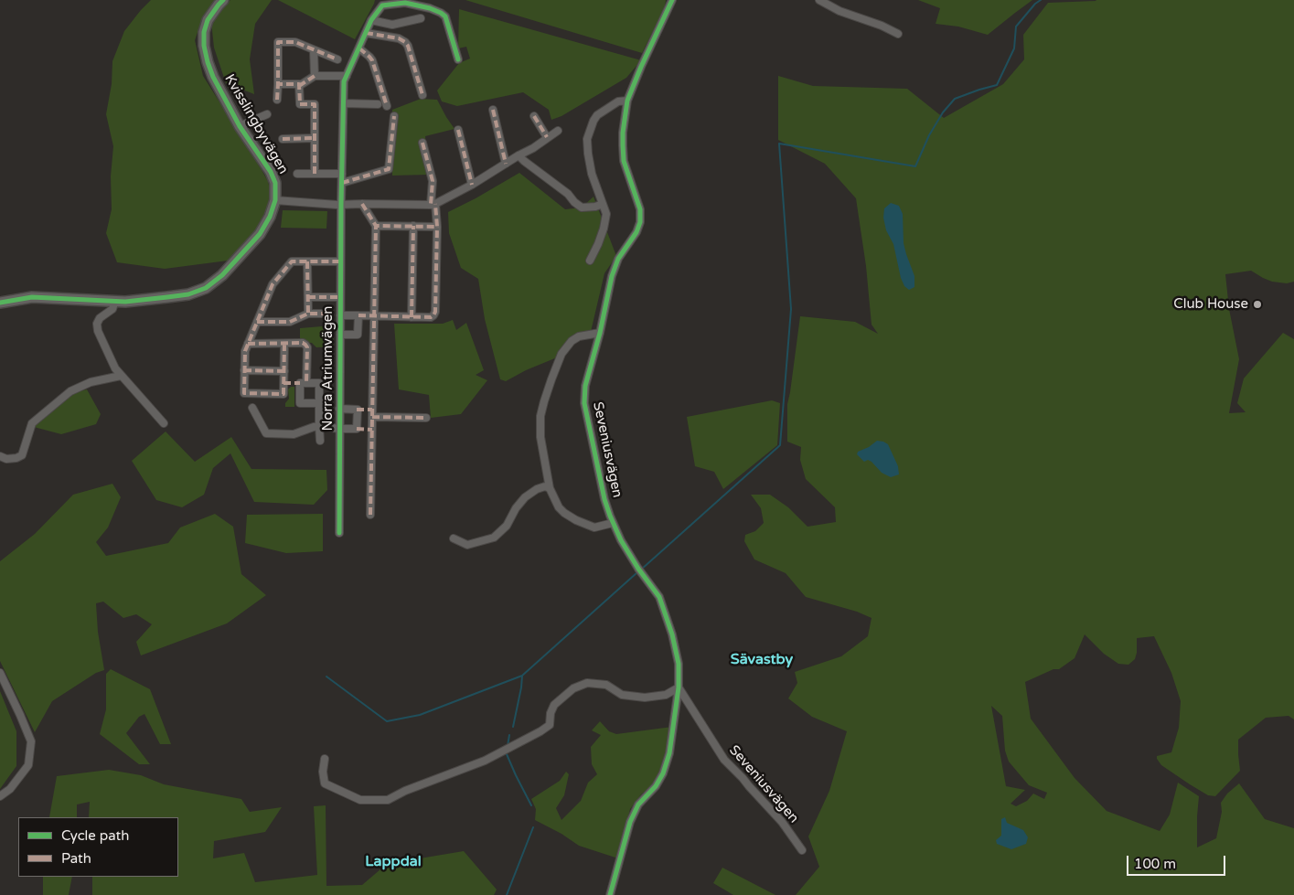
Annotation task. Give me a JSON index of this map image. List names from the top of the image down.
{
  "streets": {
    "street": ["Kvisslingbyvägen", "Norra Atriumvägen", "Seveniusvägen"]
  },
  "districts": ["Sävastby", "Lappdal"],
  "places": ["Club House"],
  "legend": ["Cycle path", "Path"],
  "scale_bar": "100 m"
}
